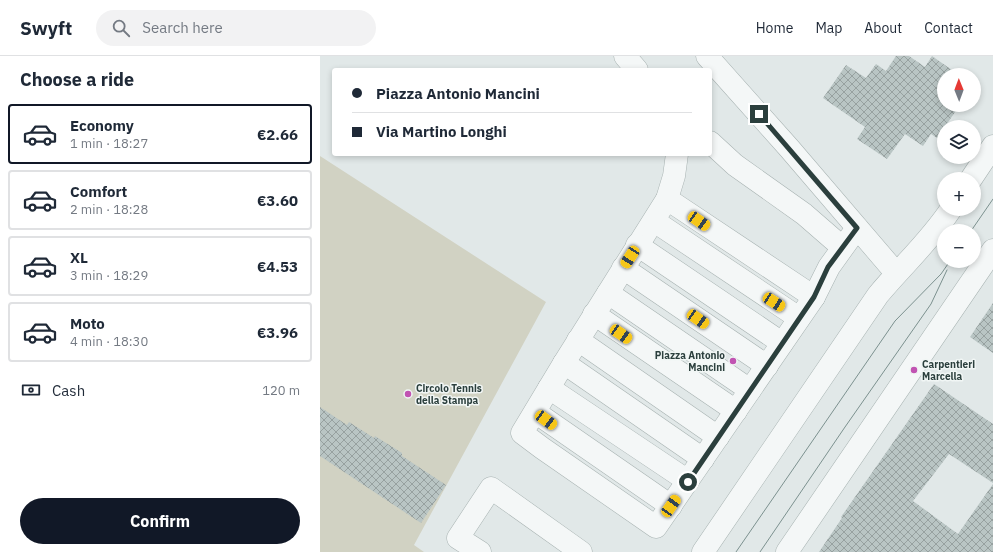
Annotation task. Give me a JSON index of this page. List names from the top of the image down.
{
  "places": ["Piazza Antonio Mancini", "Carpentieri Marcella", "Circolo Tennis della Stampa"],
  "north": "top",
  "page": {
    "header": "Swyft",
    "search": "Search here",
    "nav": [
      "Home",
      "Map",
      "About",
      "Contact"
    ],
    "heading": "Choose a ride",
    "map_buttons": ["+", "−"],
    "banner": ["Piazza Antonio Mancini", "Via Martino Longhi"],
    "list": [
      {
        "name": "Economy",
        "note": "1 min · 18:27",
        "value": "€2.66"
      },
      {
        "name": "Comfort",
        "note": "2 min · 18:28",
        "value": "€3.60"
      },
      {
        "name": "XL",
        "note": "3 min · 18:29",
        "value": "€4.53"
      },
      {
        "name": "Moto",
        "note": "4 min · 18:30",
        "value": "€3.96"
      }
    ],
    "pay": ["Cash", "120 m"],
    "buttons": "Confirm"
  }
}
